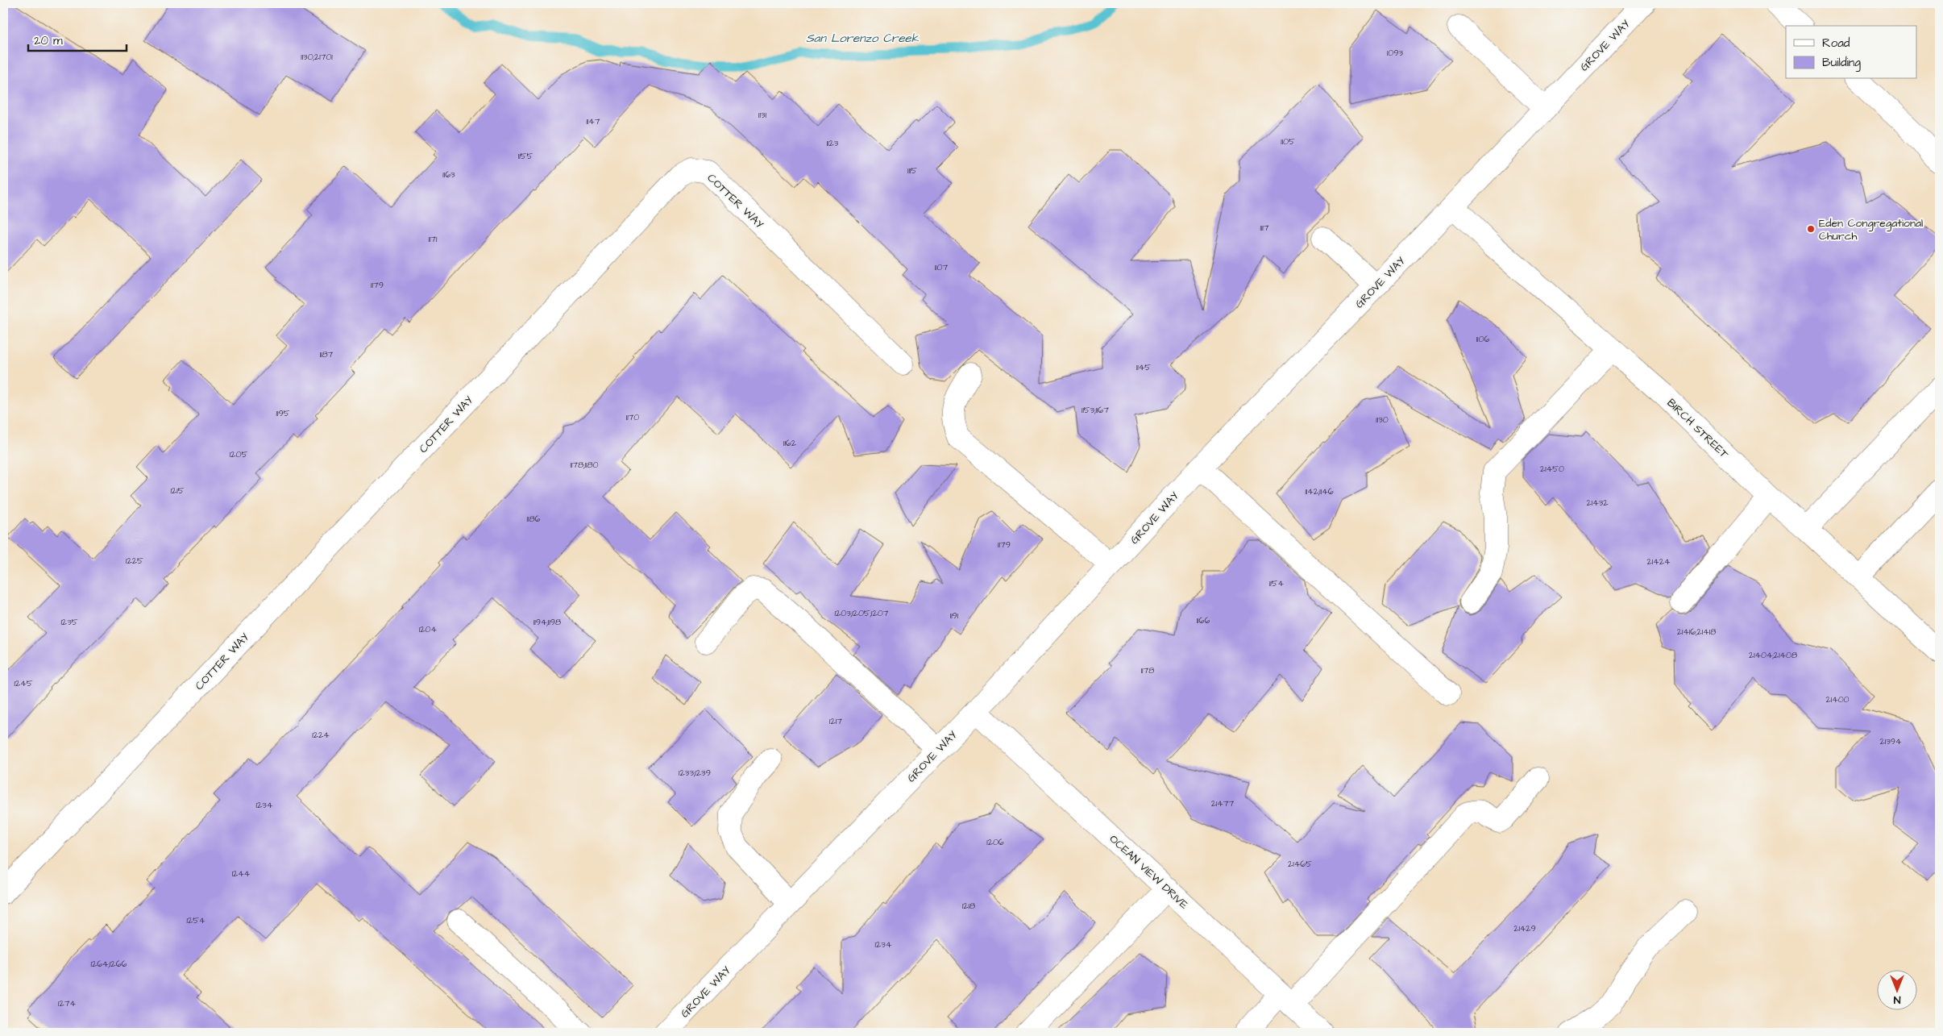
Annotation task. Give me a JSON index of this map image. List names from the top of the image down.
{
  "streets": {
    "street": [
      "GROVE WAY",
      "COTTER WAY",
      "BIRCH STREET",
      "OCEAN VIEW DRIVE"
    ]
  },
  "crossings": [
    ["GROVE WAY", "BIRCH STREET"],
    ["GROVE WAY", "OCEAN VIEW DRIVE"]
  ],
  "water": ["San Lorenzo Creek"],
  "places": ["Eden Congregational Church"],
  "house_numbers": [
    "1093",
    "1130;21701",
    "1131",
    "1147",
    "1105",
    "1123",
    "1155",
    "1115",
    "1163",
    "1117",
    "1171",
    "1107",
    "1179",
    "1106",
    "1187",
    "1145",
    "1153;1167",
    "1195",
    "1170",
    "1130",
    "1162",
    "1205",
    "1178;1180",
    "21450",
    "1215",
    "1142;1146",
    "21432",
    "1186",
    "1179",
    "1225",
    "21424",
    "1154",
    "1203;1205;1207",
    "1191",
    "1166",
    "1235",
    "1194;1198",
    "1204",
    "21416;21418",
    "21404;21408",
    "1178",
    "1245",
    "21400",
    "1217",
    "1224",
    "21394",
    "1233;1239",
    "21477",
    "1234",
    "1206",
    "21465",
    "1244",
    "1218",
    "1254",
    "21429",
    "1234",
    "1264;1266",
    "1274"
  ],
  "legend": ["Road", "Building"],
  "scale_bar": "20 m",
  "north": "bottom"
}
